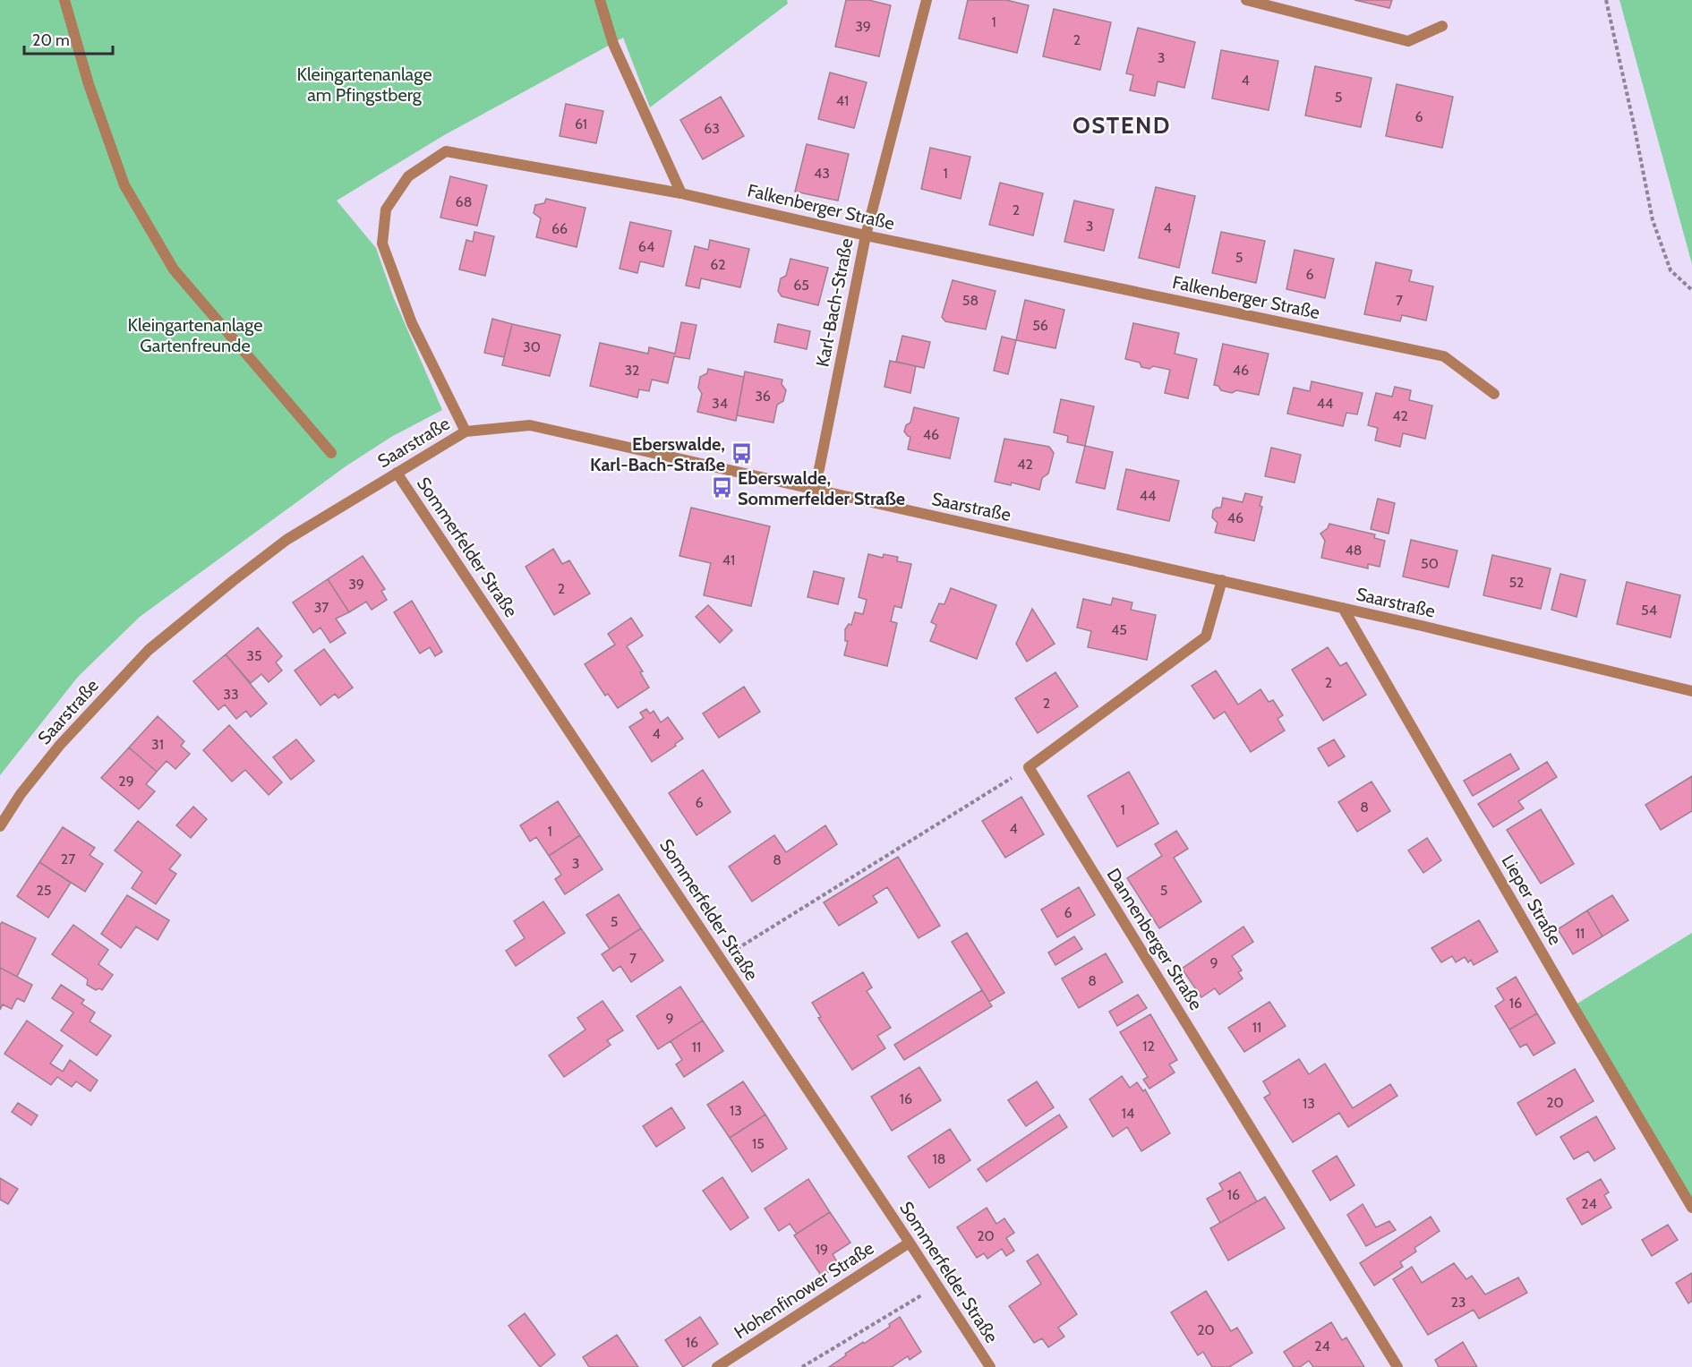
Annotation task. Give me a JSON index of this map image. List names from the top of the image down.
{
  "streets": {
    "street": [
      "Falkenberger Straße",
      "Karl-Bach-Straße",
      "Saarstraße",
      "Sommerfelder Straße",
      "Lieper Straße",
      "Dannenberger Straße",
      "Hohenfinower Straße"
    ]
  },
  "crossings": [
    ["Falkenberger Straße", "Karl-Bach-Straße"],
    ["Falkenberger Straße", "Saarstraße"],
    ["Karl-Bach-Straße", "Saarstraße"],
    ["Saarstraße", "Sommerfelder Straße"],
    ["Saarstraße", "Lieper Straße"],
    ["Sommerfelder Straße", "Hohenfinower Straße"]
  ],
  "districts": ["OSTEND"],
  "parks": ["Kleingartenanlage am Pfingstberg", "Kleingartenanlage Gartenfreunde"],
  "places": {
    "bus stop": ["Eberswalde, Karl-Bach-Straße", "Eberswalde, Sommerfelder Straße"]
  },
  "house_numbers": [
    "1",
    "39",
    "2",
    "3",
    "4",
    "5",
    "41",
    "6",
    "61",
    "63",
    "43",
    "1",
    "68",
    "2",
    "3",
    "4",
    "66",
    "64",
    "5",
    "62",
    "6",
    "65",
    "58",
    "7",
    "56",
    "30",
    "32",
    "46",
    "36",
    "34",
    "44",
    "42",
    "46",
    "42",
    "44",
    "46",
    "48",
    "41",
    "50",
    "52",
    "39",
    "2",
    "37",
    "54",
    "45",
    "35",
    "2",
    "33",
    "2",
    "4",
    "31",
    "29",
    "6",
    "8",
    "1",
    "4",
    "1",
    "27",
    "8",
    "3",
    "25",
    "5",
    "6",
    "5",
    "11",
    "7",
    "9",
    "8",
    "16",
    "9",
    "11",
    "12",
    "11",
    "16",
    "20",
    "13",
    "13",
    "14",
    "15",
    "18",
    "16",
    "24",
    "20",
    "19",
    "23",
    "20",
    "16",
    "24"
  ],
  "scale_bar": "20 m"
}
